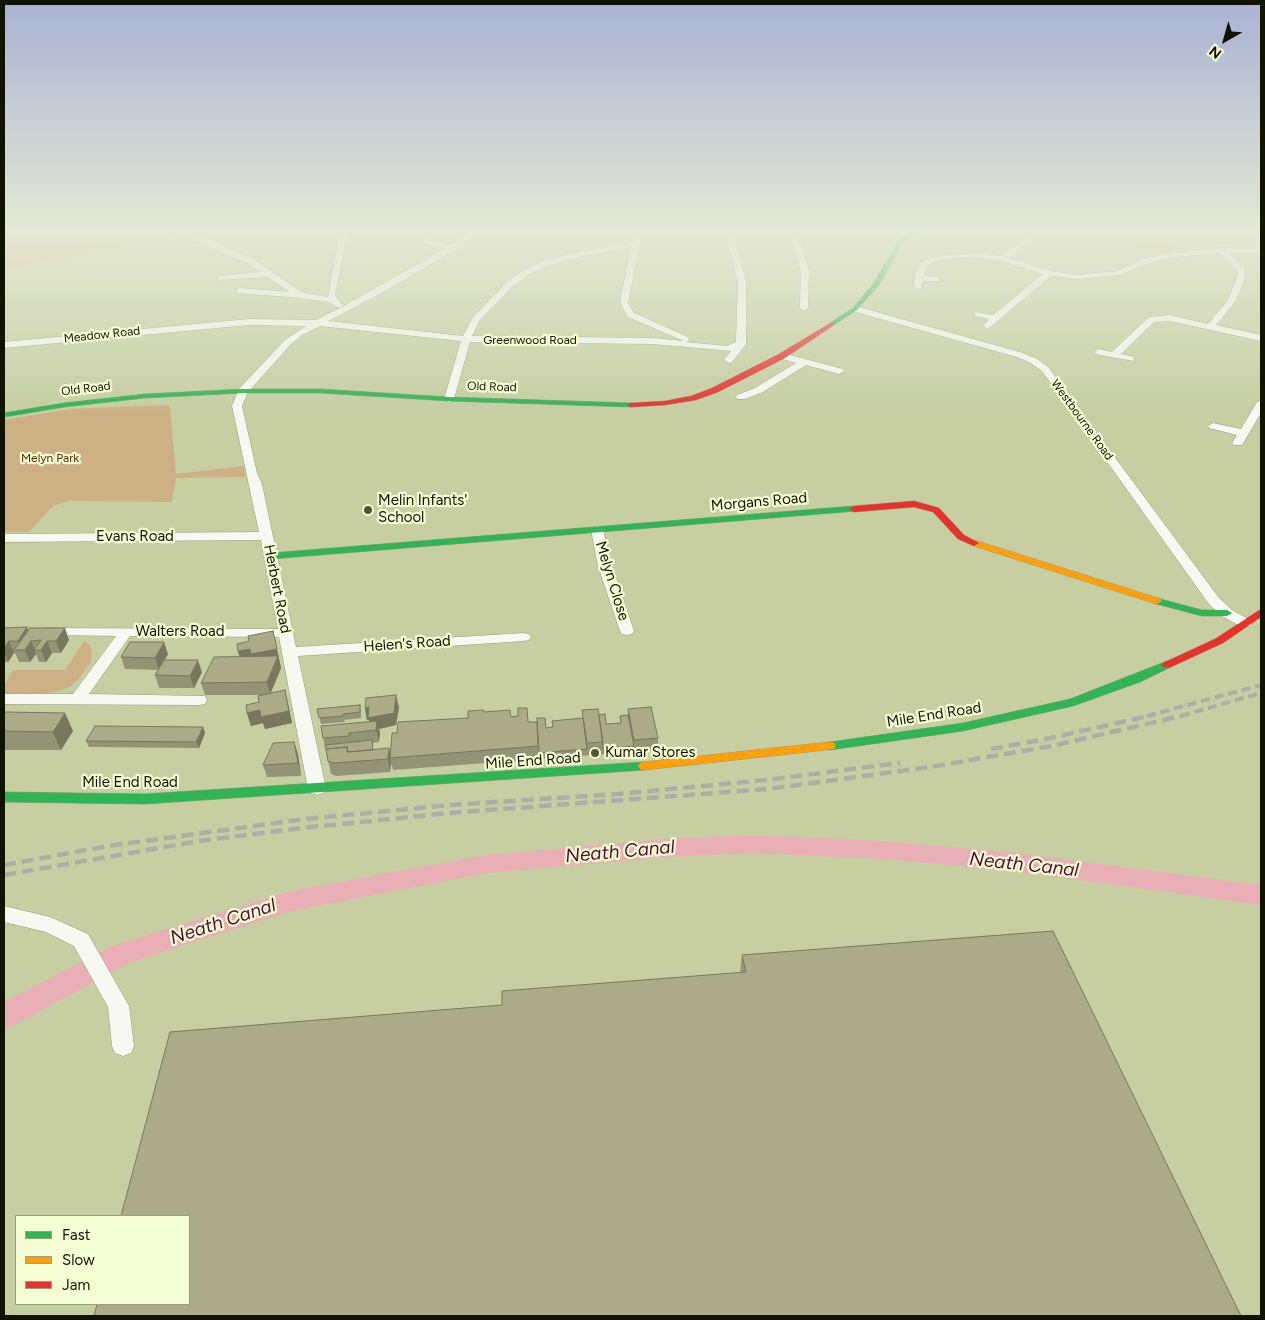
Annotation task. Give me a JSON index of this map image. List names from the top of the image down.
{
  "streets": {
    "street": [
      "Meadow Road",
      "Greenwood Road",
      "Old Road",
      "Westbourne Road",
      "Morgans Road",
      "Evans Road",
      "Melyn Close",
      "Herbert Road",
      "Walters Road",
      "Helen's Road",
      "Mile End Road"
    ]
  },
  "crossings": [
    ["Meadow Road", "Greenwood Road"],
    ["Old Road", "Westbourne Road"],
    ["Old Road", "Herbert Road"],
    ["Westbourne Road", "Morgans Road"],
    ["Westbourne Road", "Mile End Road"],
    ["Morgans Road", "Melyn Close"],
    ["Morgans Road", "Herbert Road"],
    ["Evans Road", "Herbert Road"],
    ["Herbert Road", "Walters Road"],
    ["Herbert Road", "Helen's Road"],
    ["Herbert Road", "Mile End Road"]
  ],
  "water": ["Neath Canal"],
  "parks": ["Melyn Park"],
  "places": ["Melin Infants' School", "Kumar Stores"],
  "legend": ["Fast", "Slow", "Jam"],
  "north": "bottom left"
}
